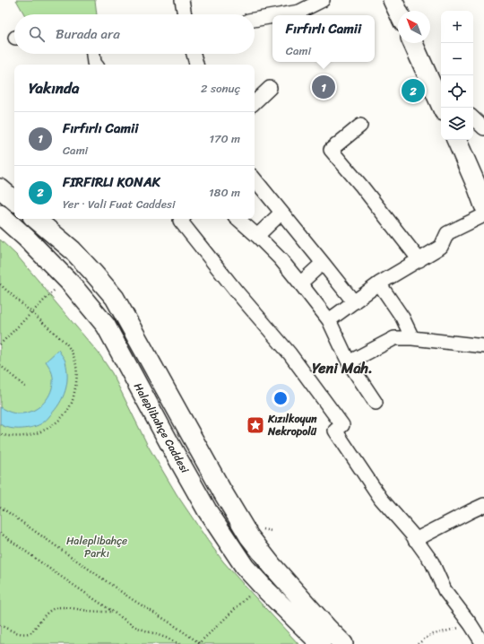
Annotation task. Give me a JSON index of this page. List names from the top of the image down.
{
  "streets": {
    "main road": ["Haleplibahçe Caddesi"]
  },
  "districts": ["Yeni Mah."],
  "parks": ["Haleplibahçe Parkı"],
  "places": {
    "place": ["Kızılkoyun Nekropolü"]
  },
  "north": "top left",
  "page": {
    "map_buttons": ["+", "−"],
    "search": "Burada ara",
    "popup": ["Fırfırlı Camii", "Cami"],
    "heading": ["Yakında", "2 sonuç"],
    "pins": ["1", "2"],
    "list": [
      {
        "mark": "1",
        "name": "Fırfırlı Camii",
        "note": "Cami",
        "value": "170 m"
      },
      {
        "mark": "2",
        "name": "FIRFIRLI KONAK",
        "note": "Yer · Vali Fuat Caddesi",
        "value": "180 m"
      }
    ]
  }
}
